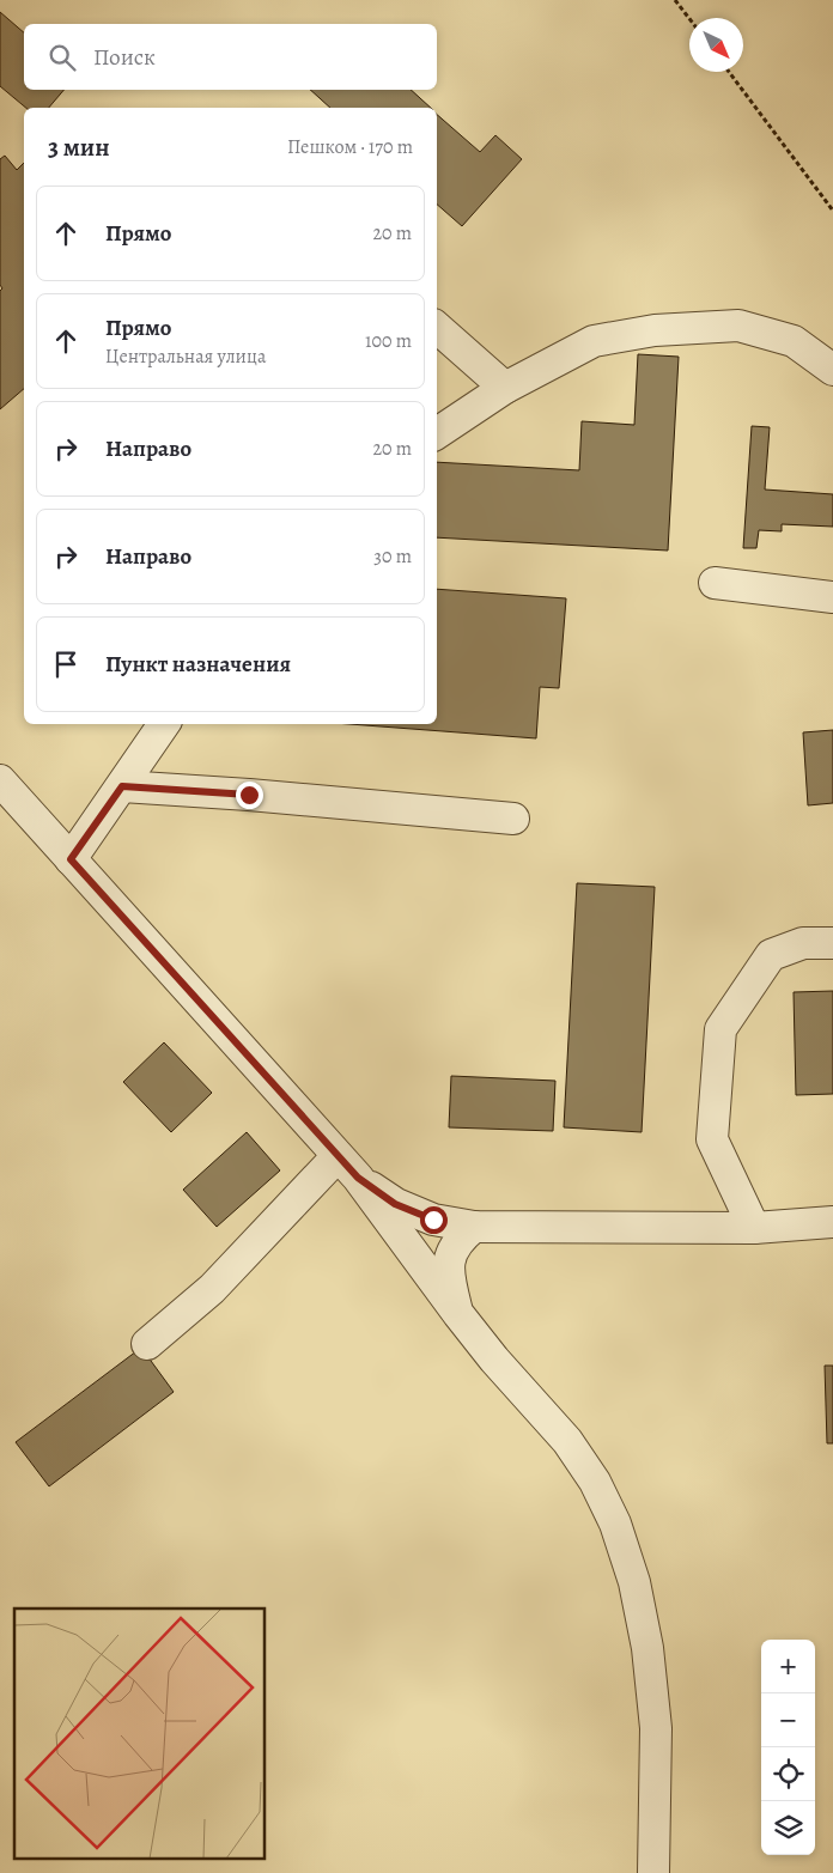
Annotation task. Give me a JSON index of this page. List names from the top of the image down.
{
  "north": "bottom right",
  "page": {
    "search": "Поиск",
    "heading": ["3 мин", "Пешком · 170 m"],
    "list": [
      ["Прямо", "20 m"],
      ["Прямо", "Центральная улица", "100 m"],
      ["Направо", "20 m"],
      ["Направо", "30 m"],
      "Пункт назначения"
    ],
    "map_buttons": ["+", "−"]
  }
}
